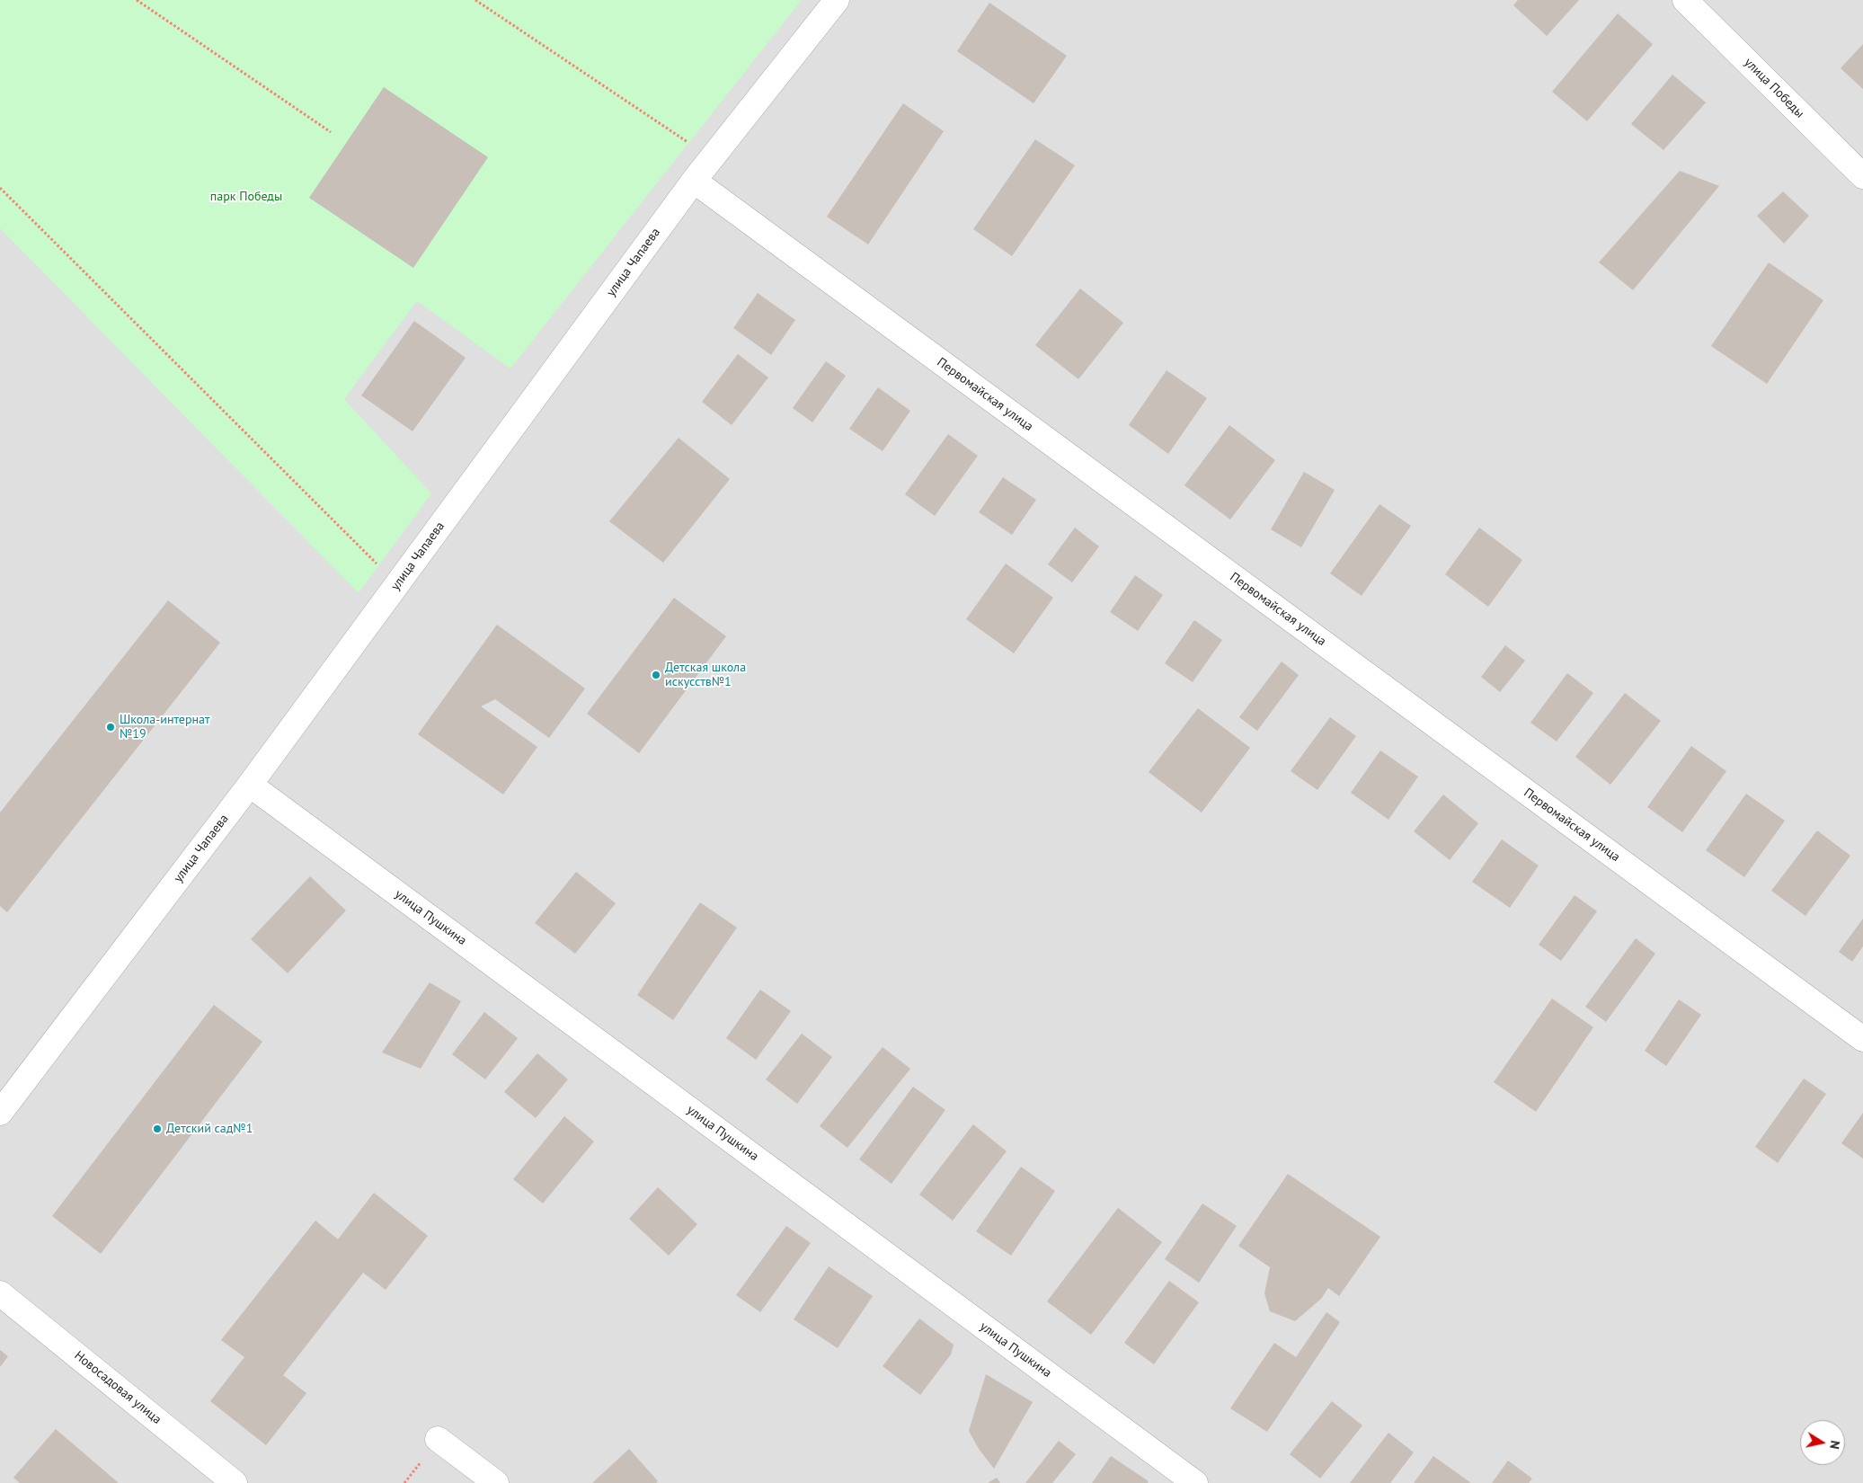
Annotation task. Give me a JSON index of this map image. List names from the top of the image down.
{
  "streets": {
    "street": [
      "улица Победы",
      "улица Чапаева",
      "Первомайская улица",
      "улица Пушкина",
      "Новосадовая улица"
    ]
  },
  "crossings": [
    ["улица Чапаева", "Первомайская улица"],
    ["улица Чапаева", "улица Пушкина"]
  ],
  "parks": ["парк Победы"],
  "places": ["Детская школа искусств№1", "Школа-интернат №19", "Детский сад№1"],
  "north": "right"
}
